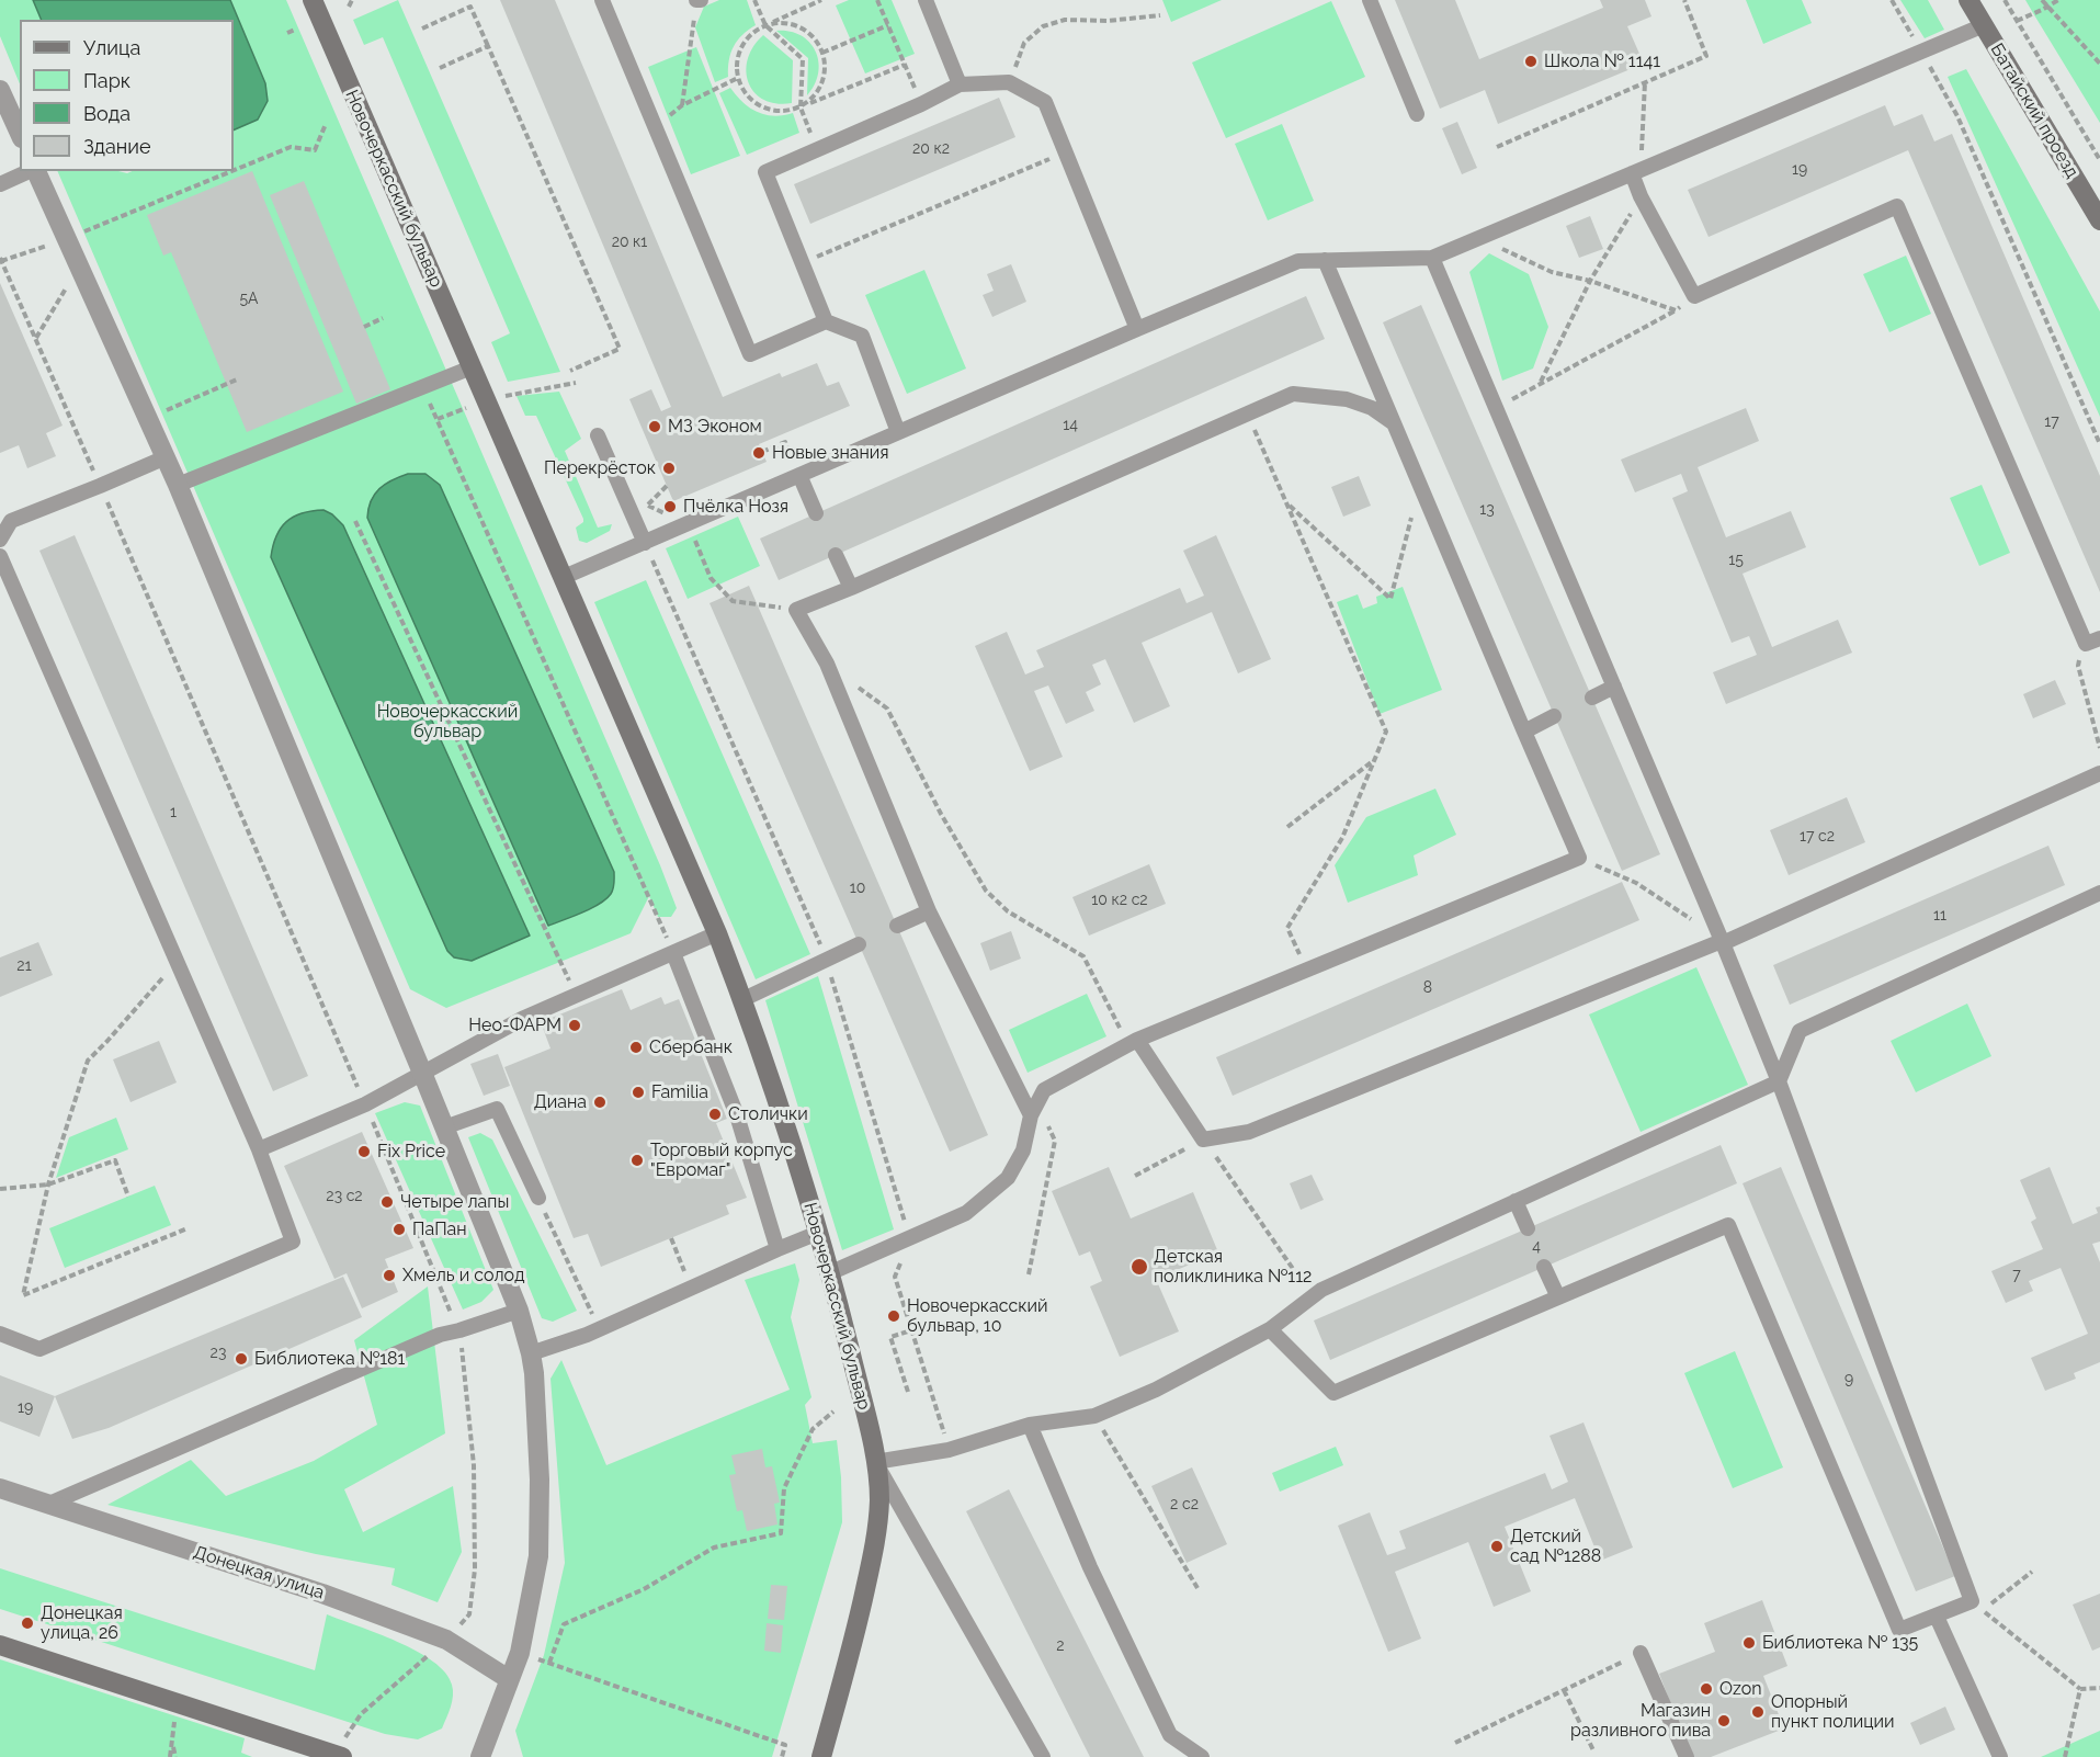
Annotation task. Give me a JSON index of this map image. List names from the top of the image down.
{
  "streets": {
    "street": ["Батайский проезд", "Новочеркасский бульвар", "Донецкая улица"]
  },
  "parks": ["Новочеркасский бульвар"],
  "places": [
    "Школа № 1141",
    "МЗ Эконом",
    "Новые знания",
    "Перекрёсток",
    "Пчёлка Нозя",
    "Нео-ФАРМ",
    "Сбербанк",
    "Familia",
    "Диана",
    "Столички",
    "Fix Price",
    "Торговый корпус \"Евромаг\"",
    "Четыре лапы",
    "ПаПан",
    "Детская поликлиника №112",
    "Хмель и солод",
    "Новочеркасский бульвар, 10",
    "Библиотека №181",
    "Детский сад №1288",
    "Донецкая улица, 26",
    "Библиотека № 135",
    "Ozon",
    "Опорный пункт полиции",
    "Магазин разливного пива"
  ],
  "house_numbers": [
    "20 к2",
    "19",
    "20 к1",
    "5А",
    "17",
    "14",
    "13",
    "15",
    "1",
    "17 с2",
    "10",
    "10 к2 с2",
    "11",
    "21",
    "8",
    "23 с2",
    "4",
    "7",
    "23",
    "9",
    "19",
    "2 с2",
    "2"
  ],
  "legend": [
    "Улица",
    "Парк",
    "Вода",
    "Здание"
  ]
}
